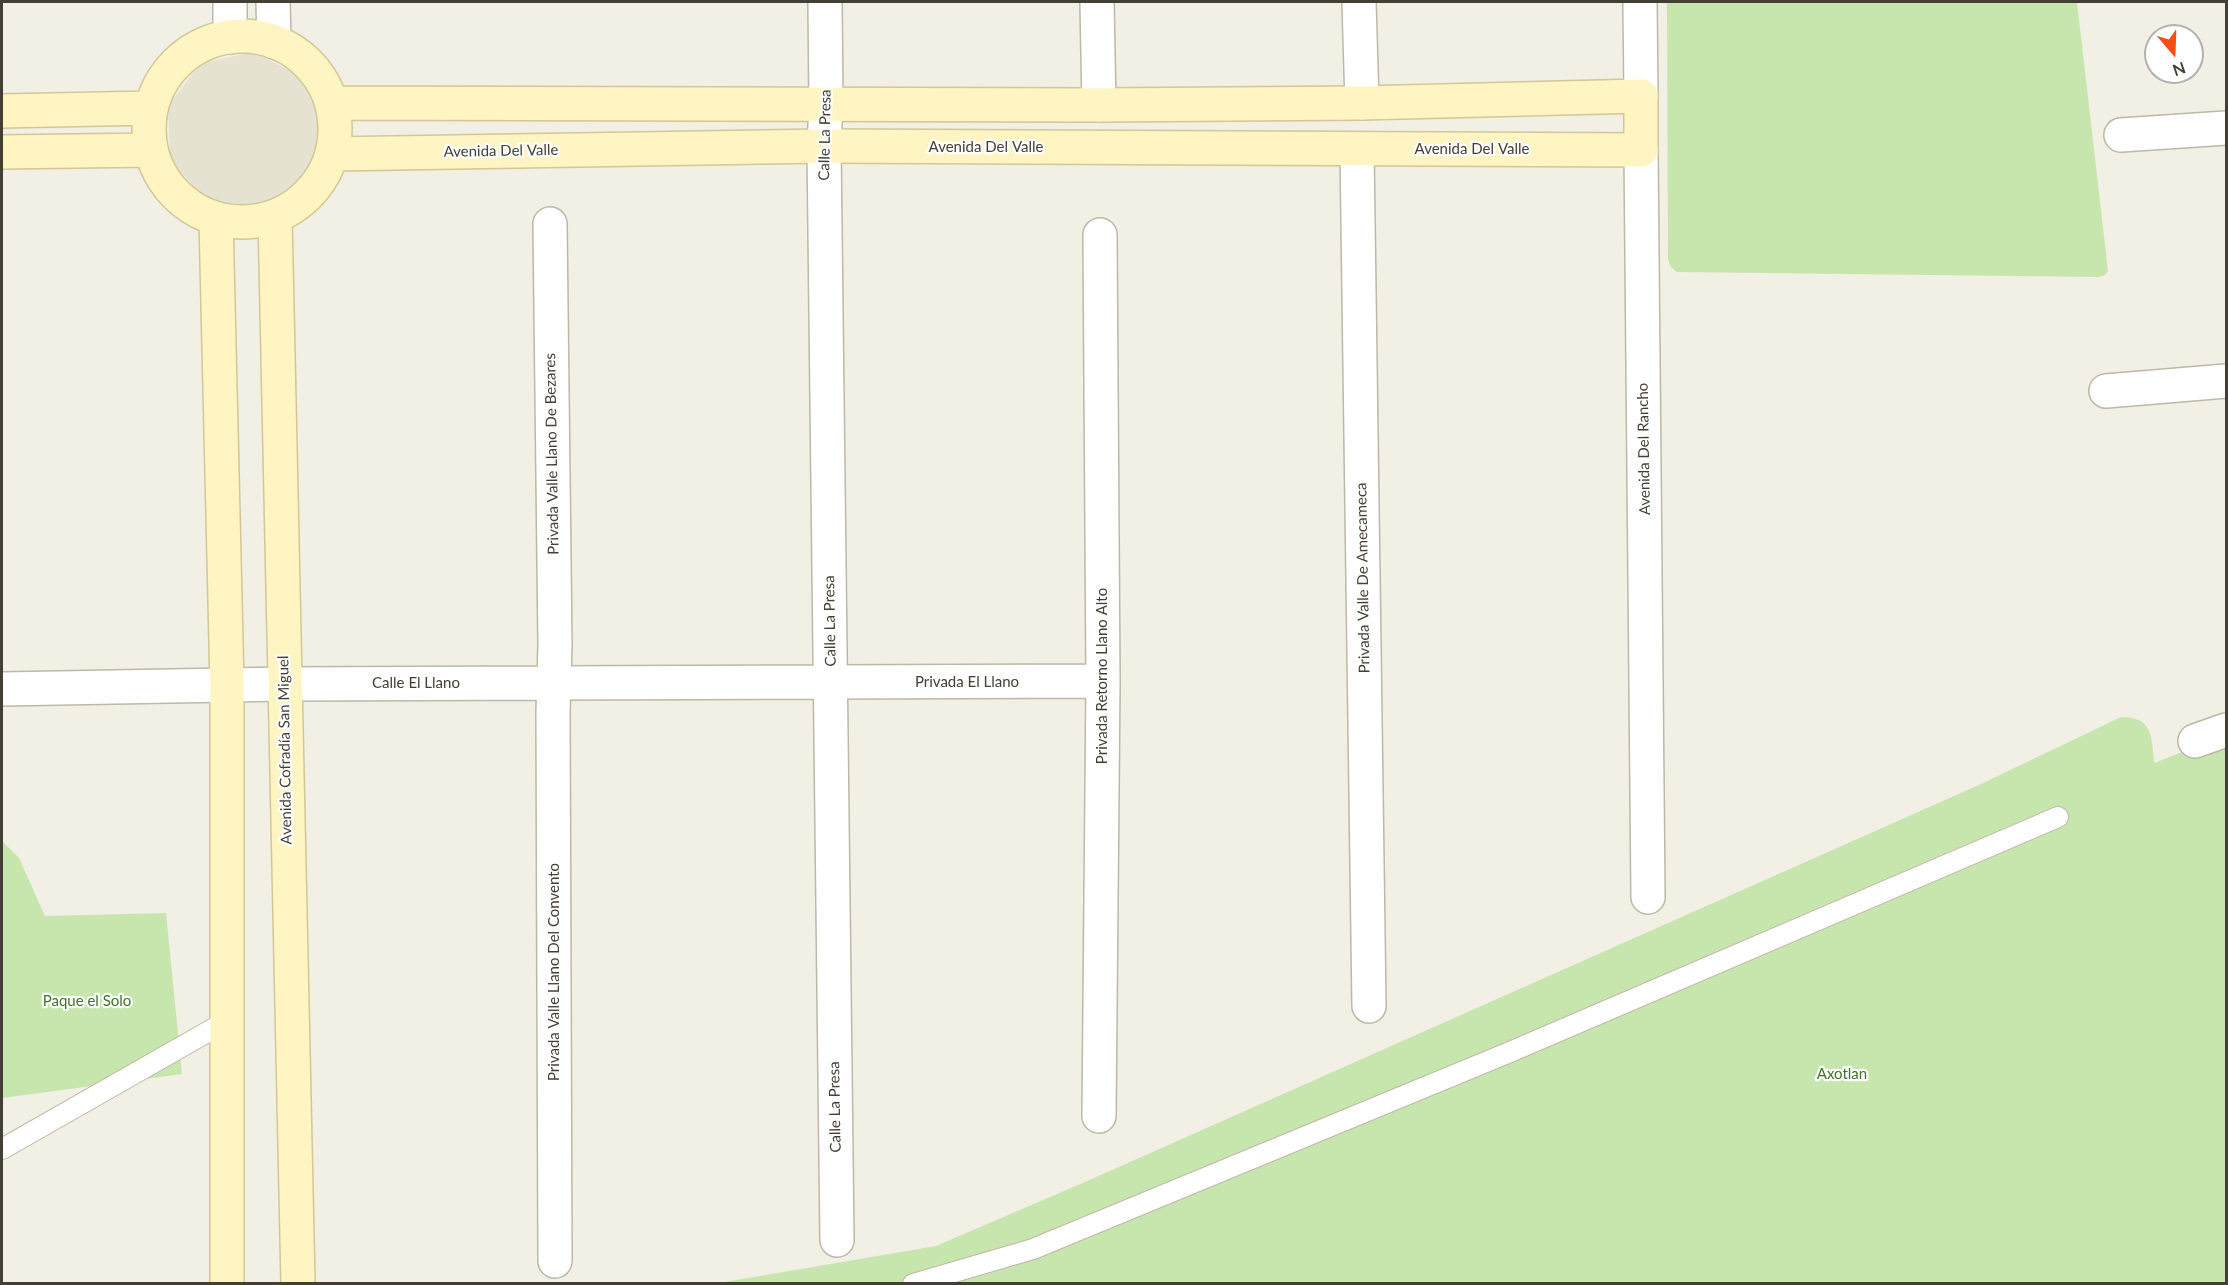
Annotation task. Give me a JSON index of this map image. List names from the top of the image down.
{
  "streets": {
    "street": [
      "Calle La Presa",
      "Avenida Del Valle",
      "Avenida Del Rancho",
      "Privada Valle Llano De Bezares",
      "Privada Valle De Amecameca",
      "Privada Retorno Llano Alto",
      "Privada El Llano",
      "Calle El Llano",
      "Avenida Cofradía San Miguel",
      "Privada Valle Llano Del Convento"
    ]
  },
  "crossings": [
    ["Calle La Presa", "Avenida Del Valle"],
    ["Calle La Presa", "Privada El Llano"],
    ["Calle La Presa", "Calle El Llano"],
    ["Avenida Del Valle", "Avenida Del Rancho"],
    ["Avenida Del Valle", "Privada Valle De Amecameca"],
    ["Avenida Del Valle", "Avenida Cofradía San Miguel"],
    ["Privada Valle Llano De Bezares", "Calle El Llano"],
    ["Privada Valle Llano De Bezares", "Privada Valle Llano Del Convento"],
    ["Privada Retorno Llano Alto", "Privada El Llano"],
    ["Privada El Llano", "Calle El Llano"],
    ["Calle El Llano", "Avenida Cofradía San Miguel"],
    ["Calle El Llano", "Privada Valle Llano Del Convento"]
  ],
  "parks": ["Paque el Solo", "Axotlan"],
  "north": "bottom"
}
